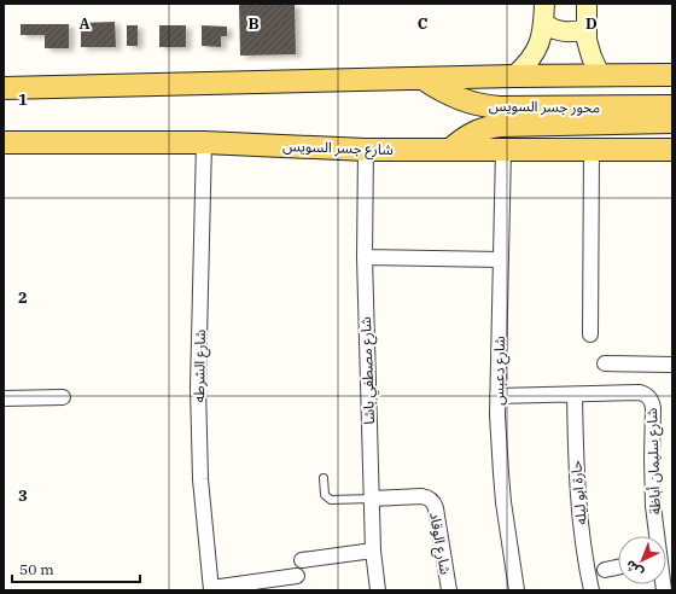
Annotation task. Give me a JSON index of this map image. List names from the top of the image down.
{
  "streets": {
    "main road": ["محور جسر السويس", "شارع جسر السويس"],
    "street": [
      "شارع الشرطه",
      "شارع مصطفي باشا",
      "شارع دعبس",
      "شارع سليمان أباظة",
      "حارة ابو ليله",
      "شارع الوقاد"
    ]
  },
  "crossings": [
    ["محور جسر السويس", "شارع جسر السويس"],
    ["شارع جسر السويس", "شارع الشرطه"],
    ["شارع جسر السويس", "شارع مصطفي باشا"],
    ["شارع جسر السويس", "شارع دعبس"],
    ["شارع مصطفي باشا", "شارع الوقاد"],
    ["شارع دعبس", "شارع سليمان أباظة"],
    ["شارع سليمان أباظة", "حارة ابو ليله"]
  ],
  "scale_bar": "50 m",
  "north": "bottom left",
  "grid": {
    "columns": [
      "A",
      "B",
      "C",
      "D"
    ],
    "rows": ["1", "2", "3"]
  }
}
